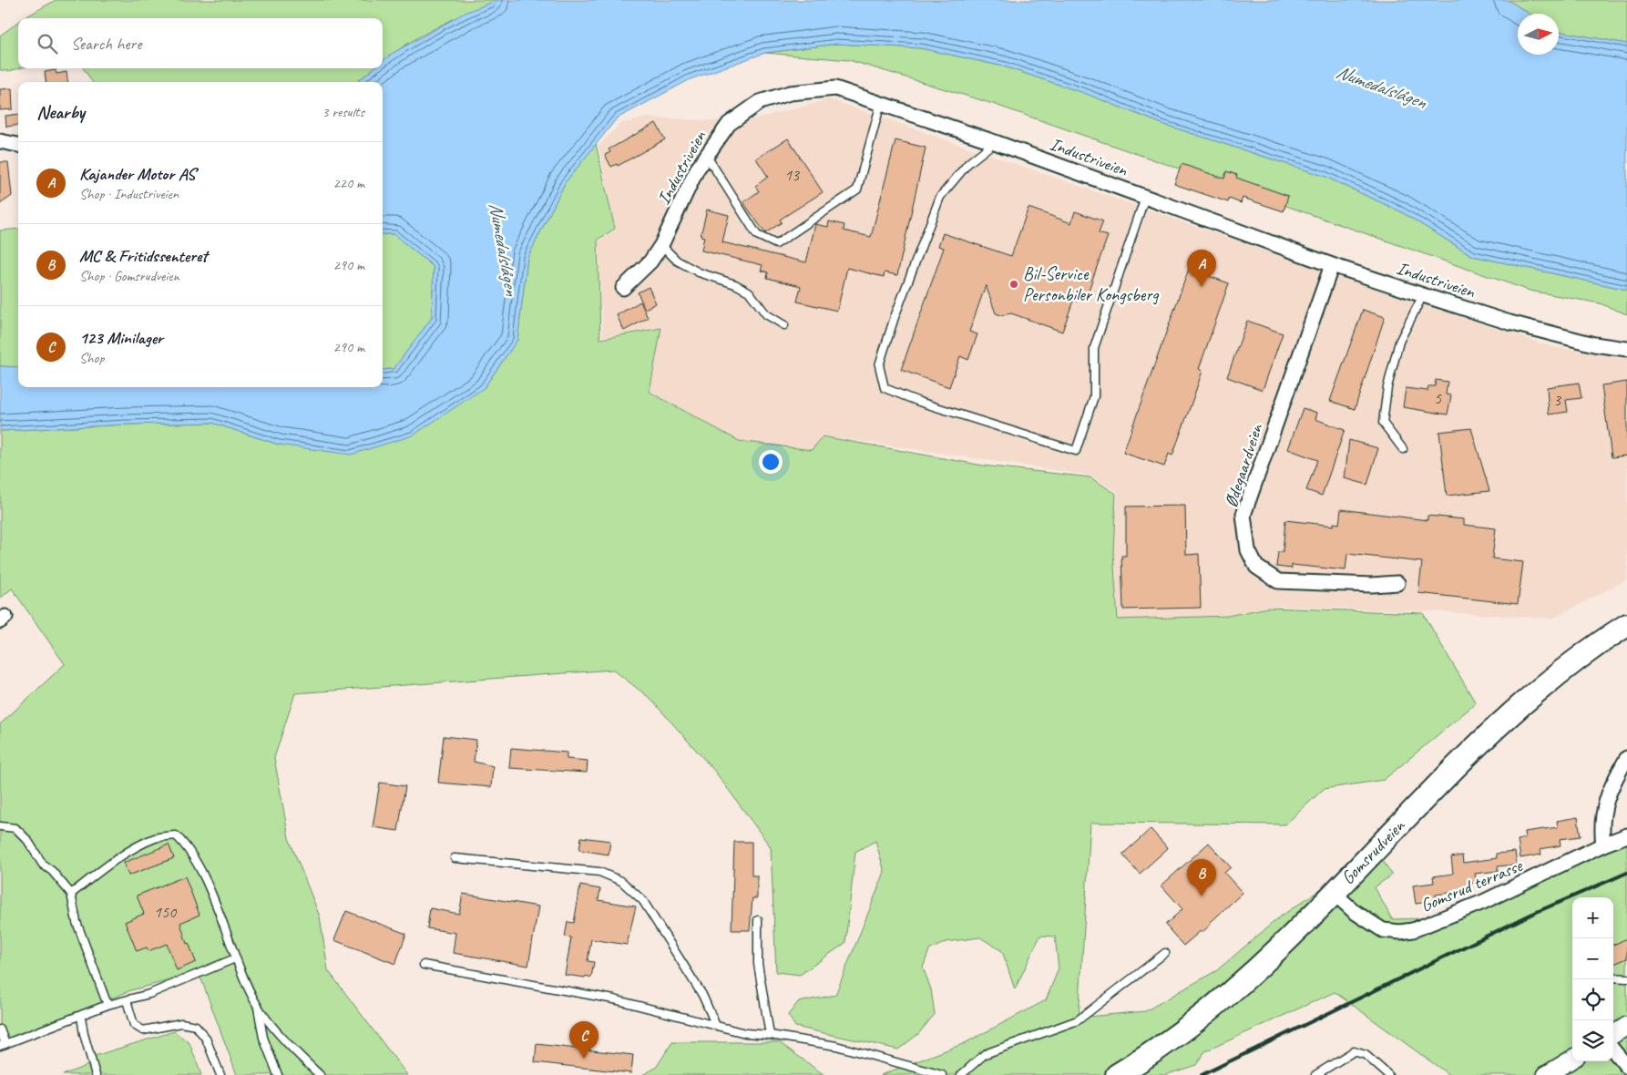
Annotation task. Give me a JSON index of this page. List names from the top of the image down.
{
  "streets": {
    "main road": ["Gomsrudveien"],
    "street": ["Industriveien", "Ødegaardveien", "Gomsrud terrasse"]
  },
  "crossings": [
    ["Industriveien", "Ødegaardveien"],
    ["Gomsrudveien", "Gomsrud terrasse"]
  ],
  "water": ["Numedalslågen"],
  "places": ["Bil-Service Personbiler Kongsberg"],
  "house_numbers": [
    "13",
    "5",
    "3",
    "150"
  ],
  "north": "right",
  "page": {
    "search": "Search here",
    "heading": ["Nearby", "3 results"],
    "list": [
      {
        "mark": "A",
        "name": "Kajander Motor AS",
        "note": "Shop · Industriveien",
        "value": "220 m"
      },
      {
        "mark": "B",
        "name": "MC & Fritidssenteret",
        "note": "Shop · Gomsrudveien",
        "value": "290 m"
      },
      {
        "mark": "C",
        "name": "123 Minilager",
        "note": "Shop",
        "value": "290 m"
      }
    ],
    "pins": ["A", "B", "C"],
    "map_buttons": ["+", "−"]
  }
}
